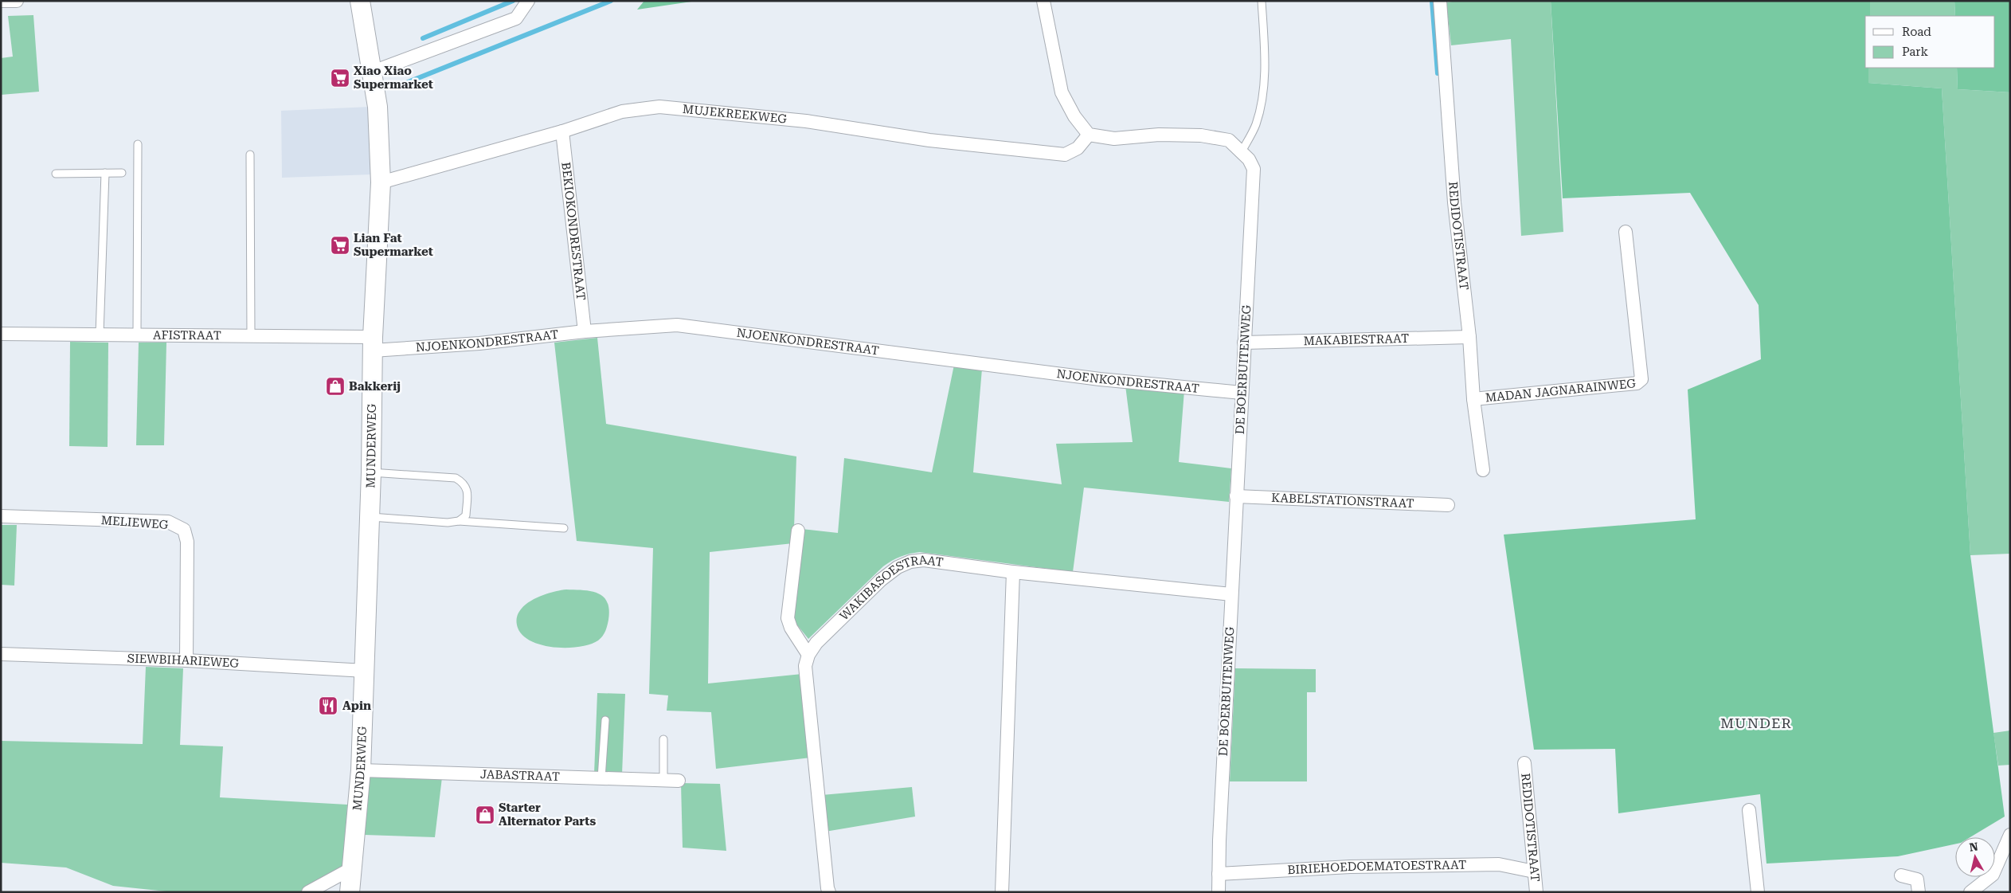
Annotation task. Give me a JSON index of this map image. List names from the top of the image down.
{
  "streets": {
    "street": [
      "MUJEKREEKWEG",
      "BEKIOKONDRESTRAAT",
      "REDIDOTISTRAAT",
      "AFISTRAAT",
      "MAKABIESTRAAT",
      "NJOENKONDRESTRAAT",
      "DE BOERBUITENWEG",
      "MADAN JAGNARAINWEG",
      "MUNDERWEG",
      "KABELSTATIONSTRAAT",
      "MELIEWEG",
      "WAKIBASOESTRAAT",
      "SIEWBIHARIEWEG",
      "JABASTRAAT",
      "BIRIEHOEDOEMATOESTRAAT"
    ]
  },
  "crossings": [
    ["MUJEKREEKWEG", "BEKIOKONDRESTRAAT"],
    ["MUJEKREEKWEG", "DE BOERBUITENWEG"],
    ["MUJEKREEKWEG", "MUNDERWEG"],
    ["BEKIOKONDRESTRAAT", "NJOENKONDRESTRAAT"],
    ["REDIDOTISTRAAT", "MAKABIESTRAAT"],
    ["REDIDOTISTRAAT", "MADAN JAGNARAINWEG"],
    ["REDIDOTISTRAAT", "BIRIEHOEDOEMATOESTRAAT"],
    ["AFISTRAAT", "NJOENKONDRESTRAAT"],
    ["AFISTRAAT", "MUNDERWEG"],
    ["MAKABIESTRAAT", "DE BOERBUITENWEG"],
    ["NJOENKONDRESTRAAT", "DE BOERBUITENWEG"],
    ["NJOENKONDRESTRAAT", "MUNDERWEG"],
    ["DE BOERBUITENWEG", "KABELSTATIONSTRAAT"],
    ["DE BOERBUITENWEG", "WAKIBASOESTRAAT"],
    ["DE BOERBUITENWEG", "BIRIEHOEDOEMATOESTRAAT"],
    ["MUNDERWEG", "SIEWBIHARIEWEG"],
    ["MUNDERWEG", "JABASTRAAT"],
    ["MELIEWEG", "SIEWBIHARIEWEG"]
  ],
  "districts": ["MUNDER"],
  "places": {
    "supermarket": ["Xiao Xiao Supermarket", "Lian Fat Supermarket"],
    "shop": ["Bakkerij", "Starter Alternator Parts"],
    "restaurant": ["Apin"]
  },
  "legend": ["Road", "Park"],
  "north": "top"
}
